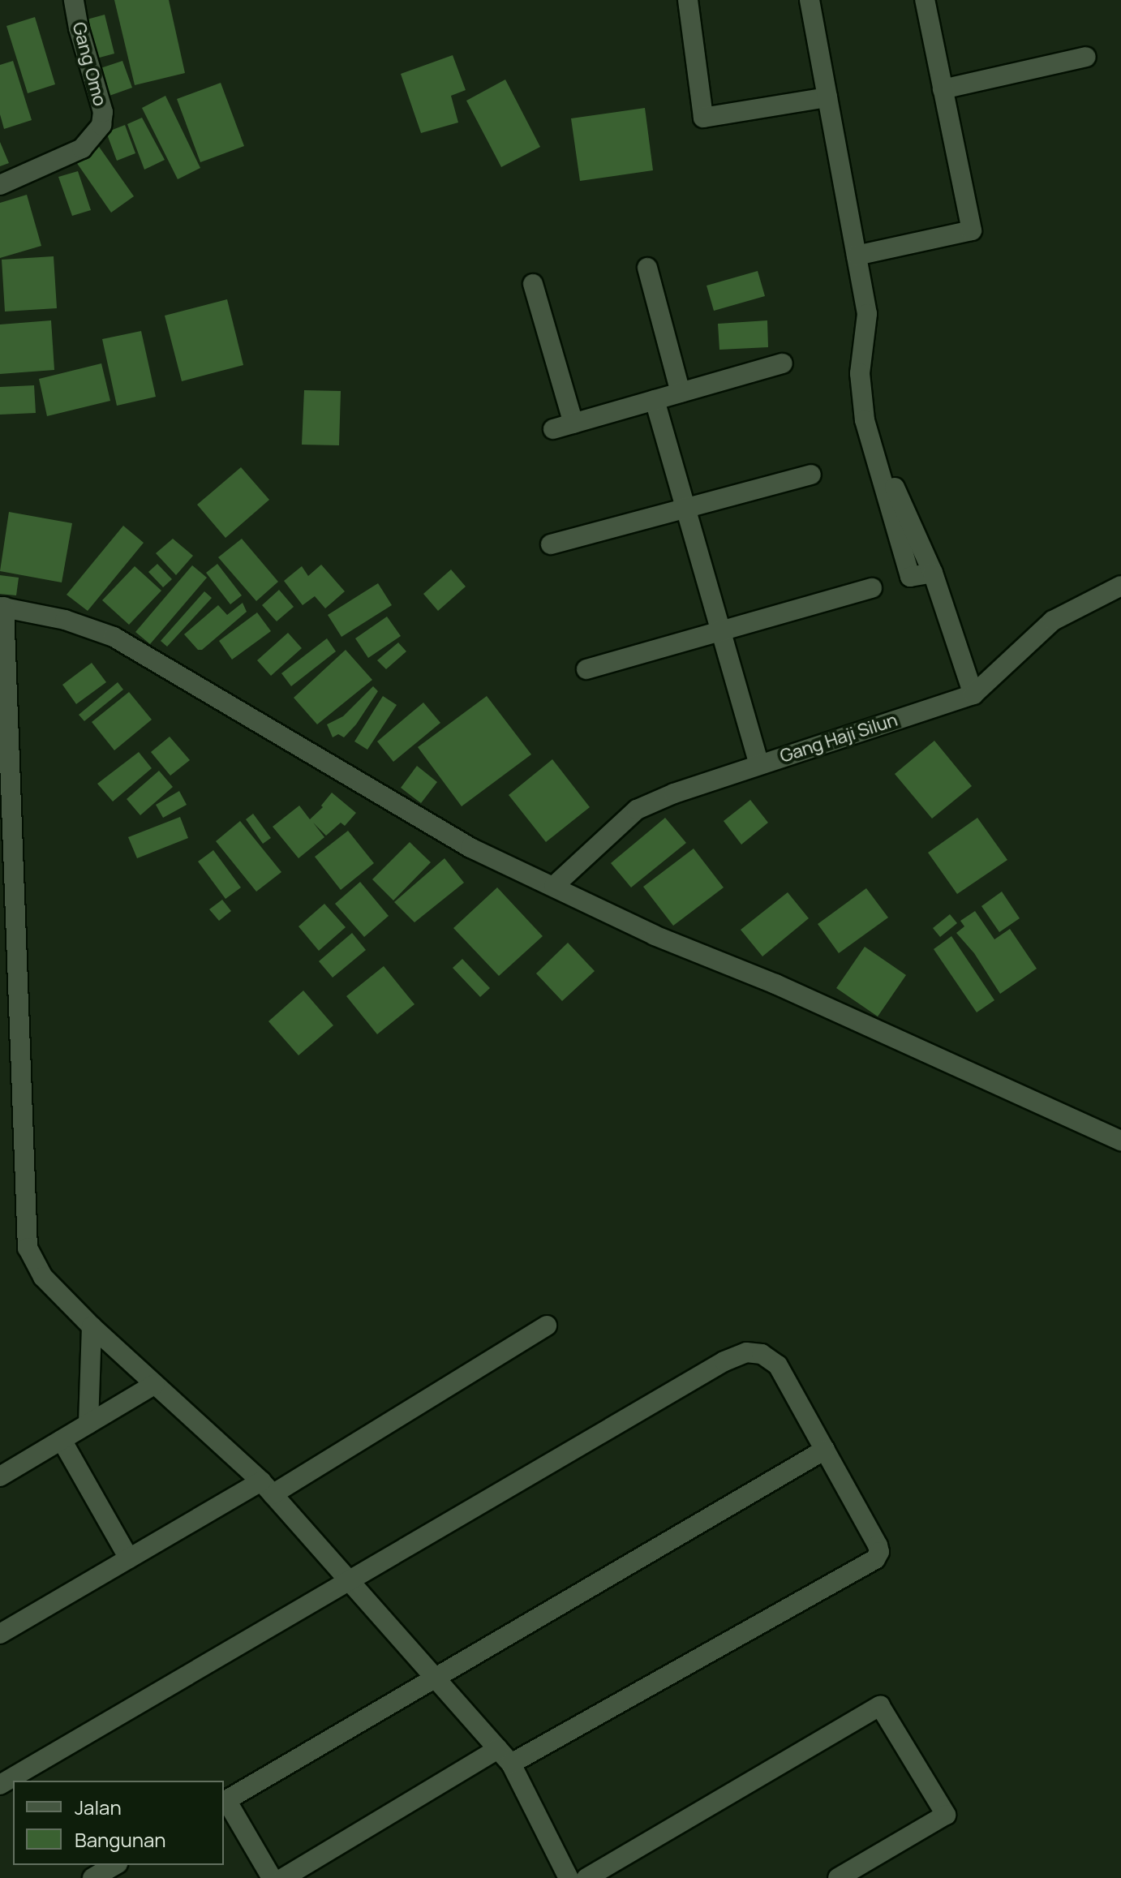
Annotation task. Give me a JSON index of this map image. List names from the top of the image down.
{
  "streets": {
    "street": ["Gang Omo", "Gang Haji Silun"]
  },
  "legend": ["Jalan", "Bangunan"]
}
